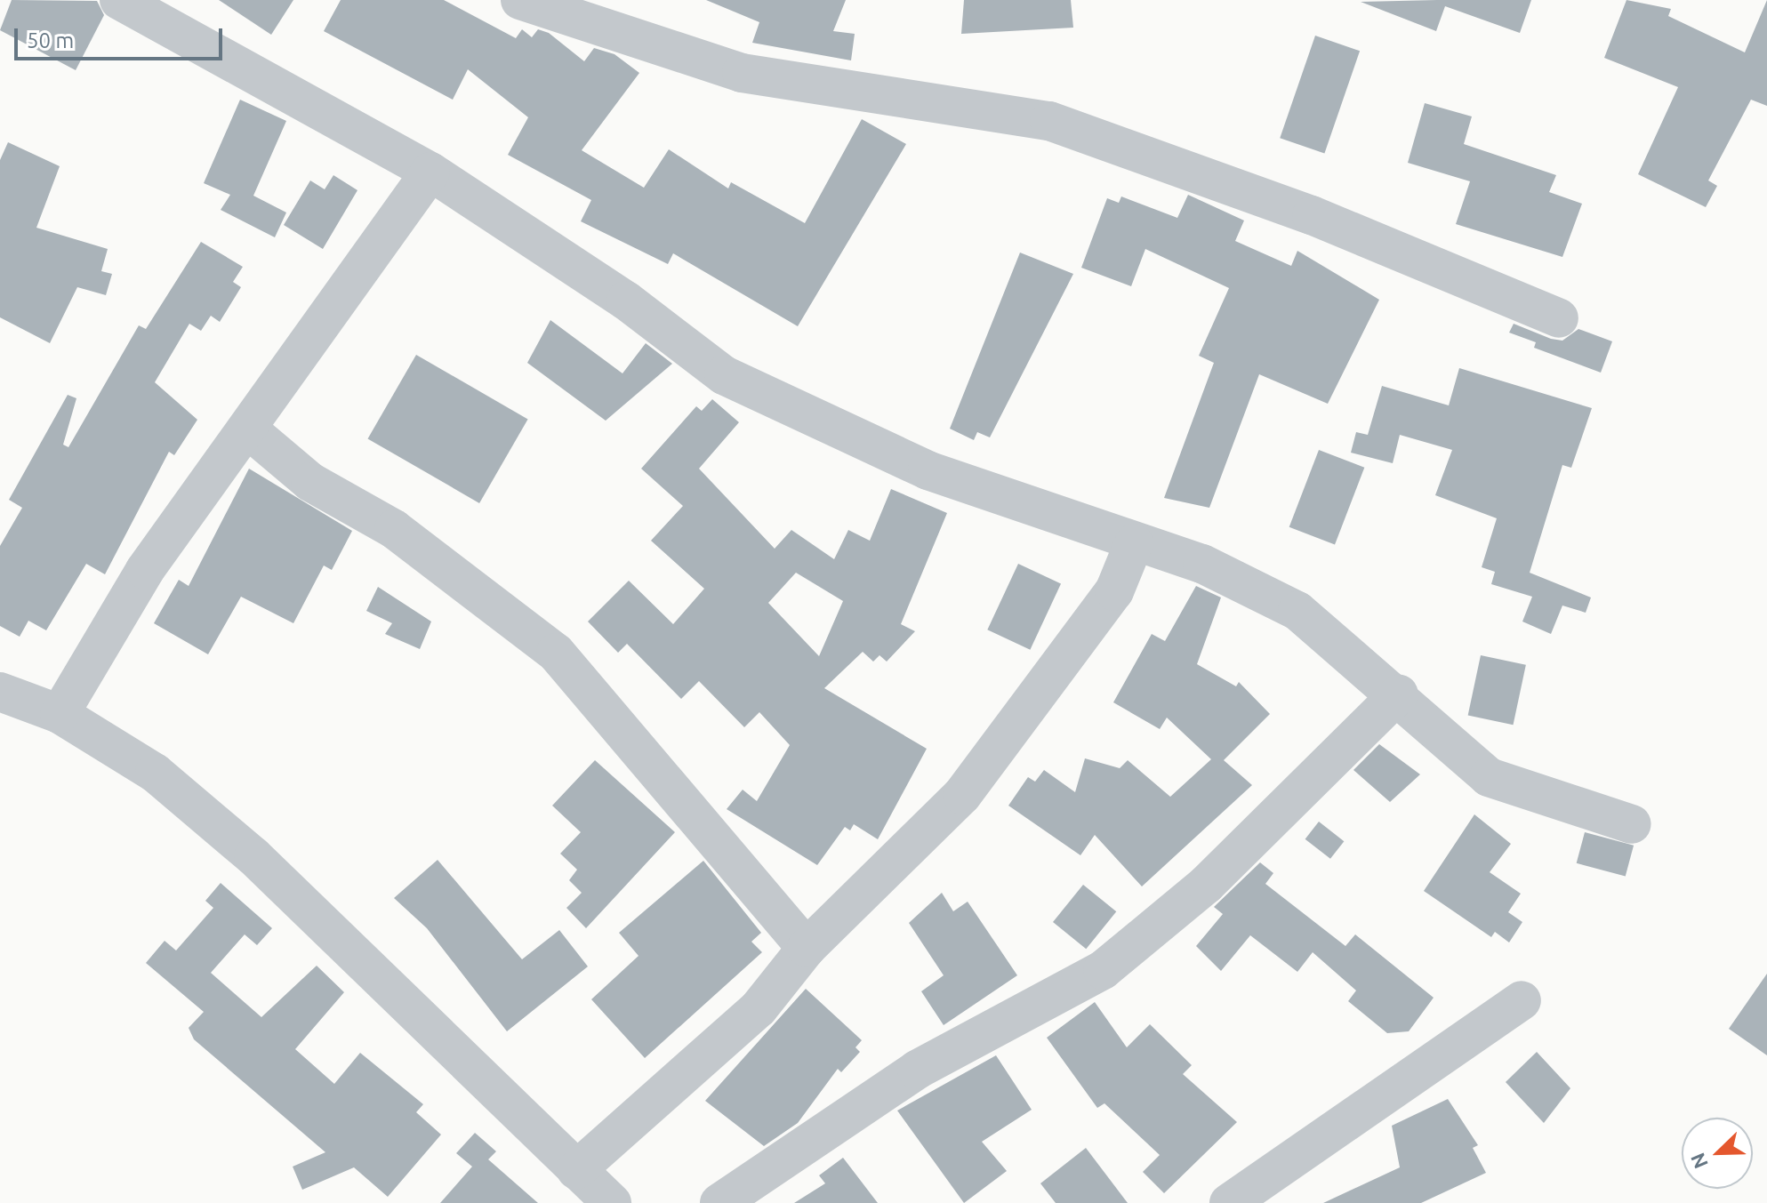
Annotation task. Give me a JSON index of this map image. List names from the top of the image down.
{
  "scale_bar": "50 m",
  "north": "bottom left"
}
